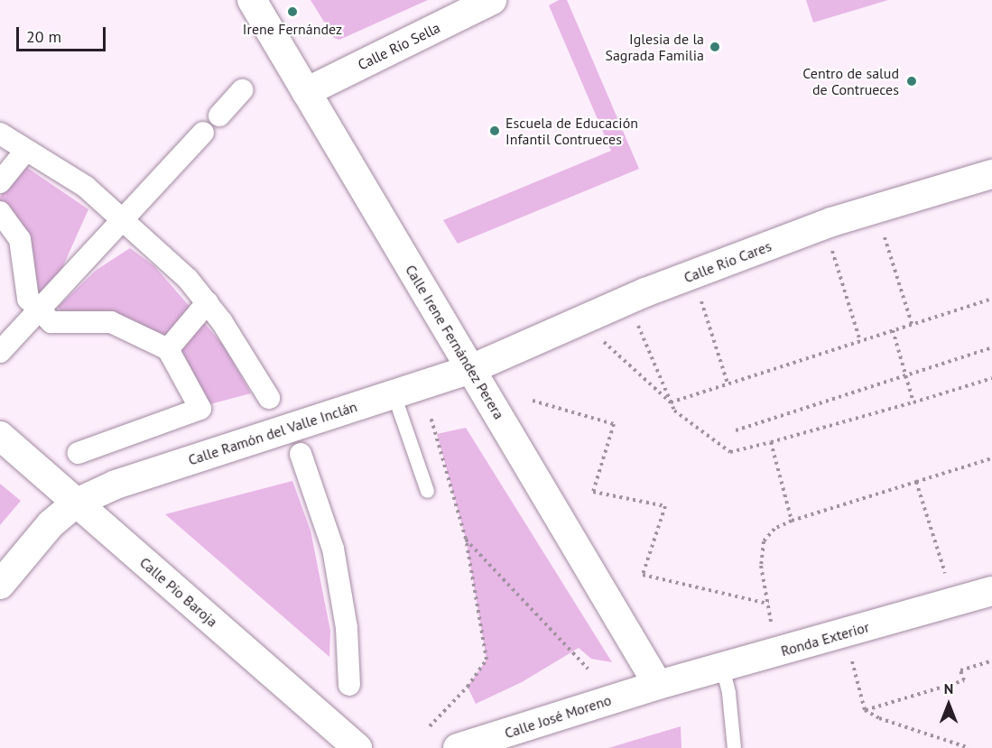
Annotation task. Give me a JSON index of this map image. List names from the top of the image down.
{
  "streets": {
    "street": [
      "Calle Río Sella",
      "Calle Río Cares",
      "Calle Irene Fernández Perera",
      "Calle Ramón del Valle Inclán",
      "Calle Pío Baroja",
      "Ronda Exterior",
      "Calle José Moreno"
    ]
  },
  "crossings": [
    ["Calle Río Sella", "Calle Irene Fernández Perera"],
    ["Calle Río Cares", "Calle Irene Fernández Perera"],
    ["Calle Río Cares", "Calle Ramón del Valle Inclán"],
    ["Calle Irene Fernández Perera", "Calle Ramón del Valle Inclán"],
    ["Calle Irene Fernández Perera", "Ronda Exterior"],
    ["Calle Irene Fernández Perera", "Calle José Moreno"],
    ["Calle Ramón del Valle Inclán", "Calle Pío Baroja"],
    ["Ronda Exterior", "Calle José Moreno"]
  ],
  "places": [
    "Irene Fernández",
    "Iglesia de la Sagrada Familia",
    "Centro de salud de Contrueces",
    "Escuela de Educación Infantil Contrueces"
  ],
  "scale_bar": "20 m",
  "north": "top"
}
